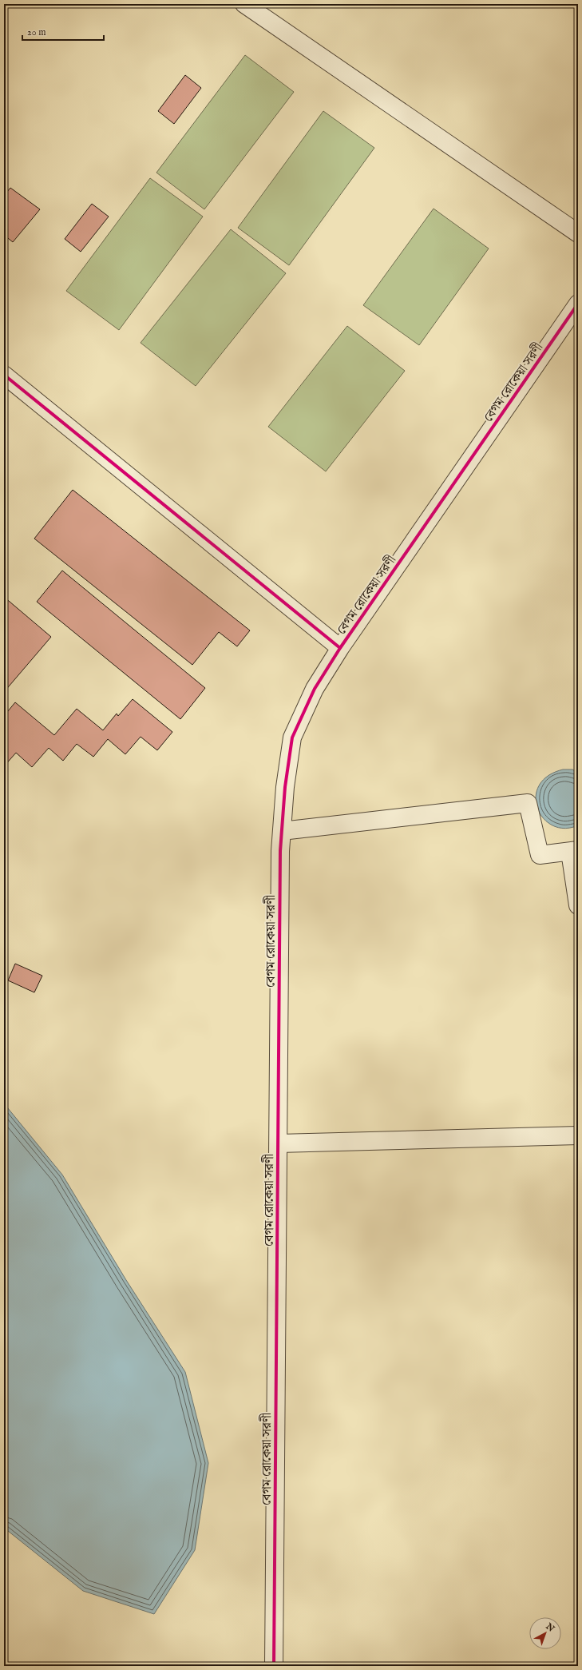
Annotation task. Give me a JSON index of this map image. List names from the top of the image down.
{
  "streets": {
    "street": ["বেগম রোকেয়া সরণী"]
  },
  "scale_bar": "20 m",
  "north": "top right"
}
